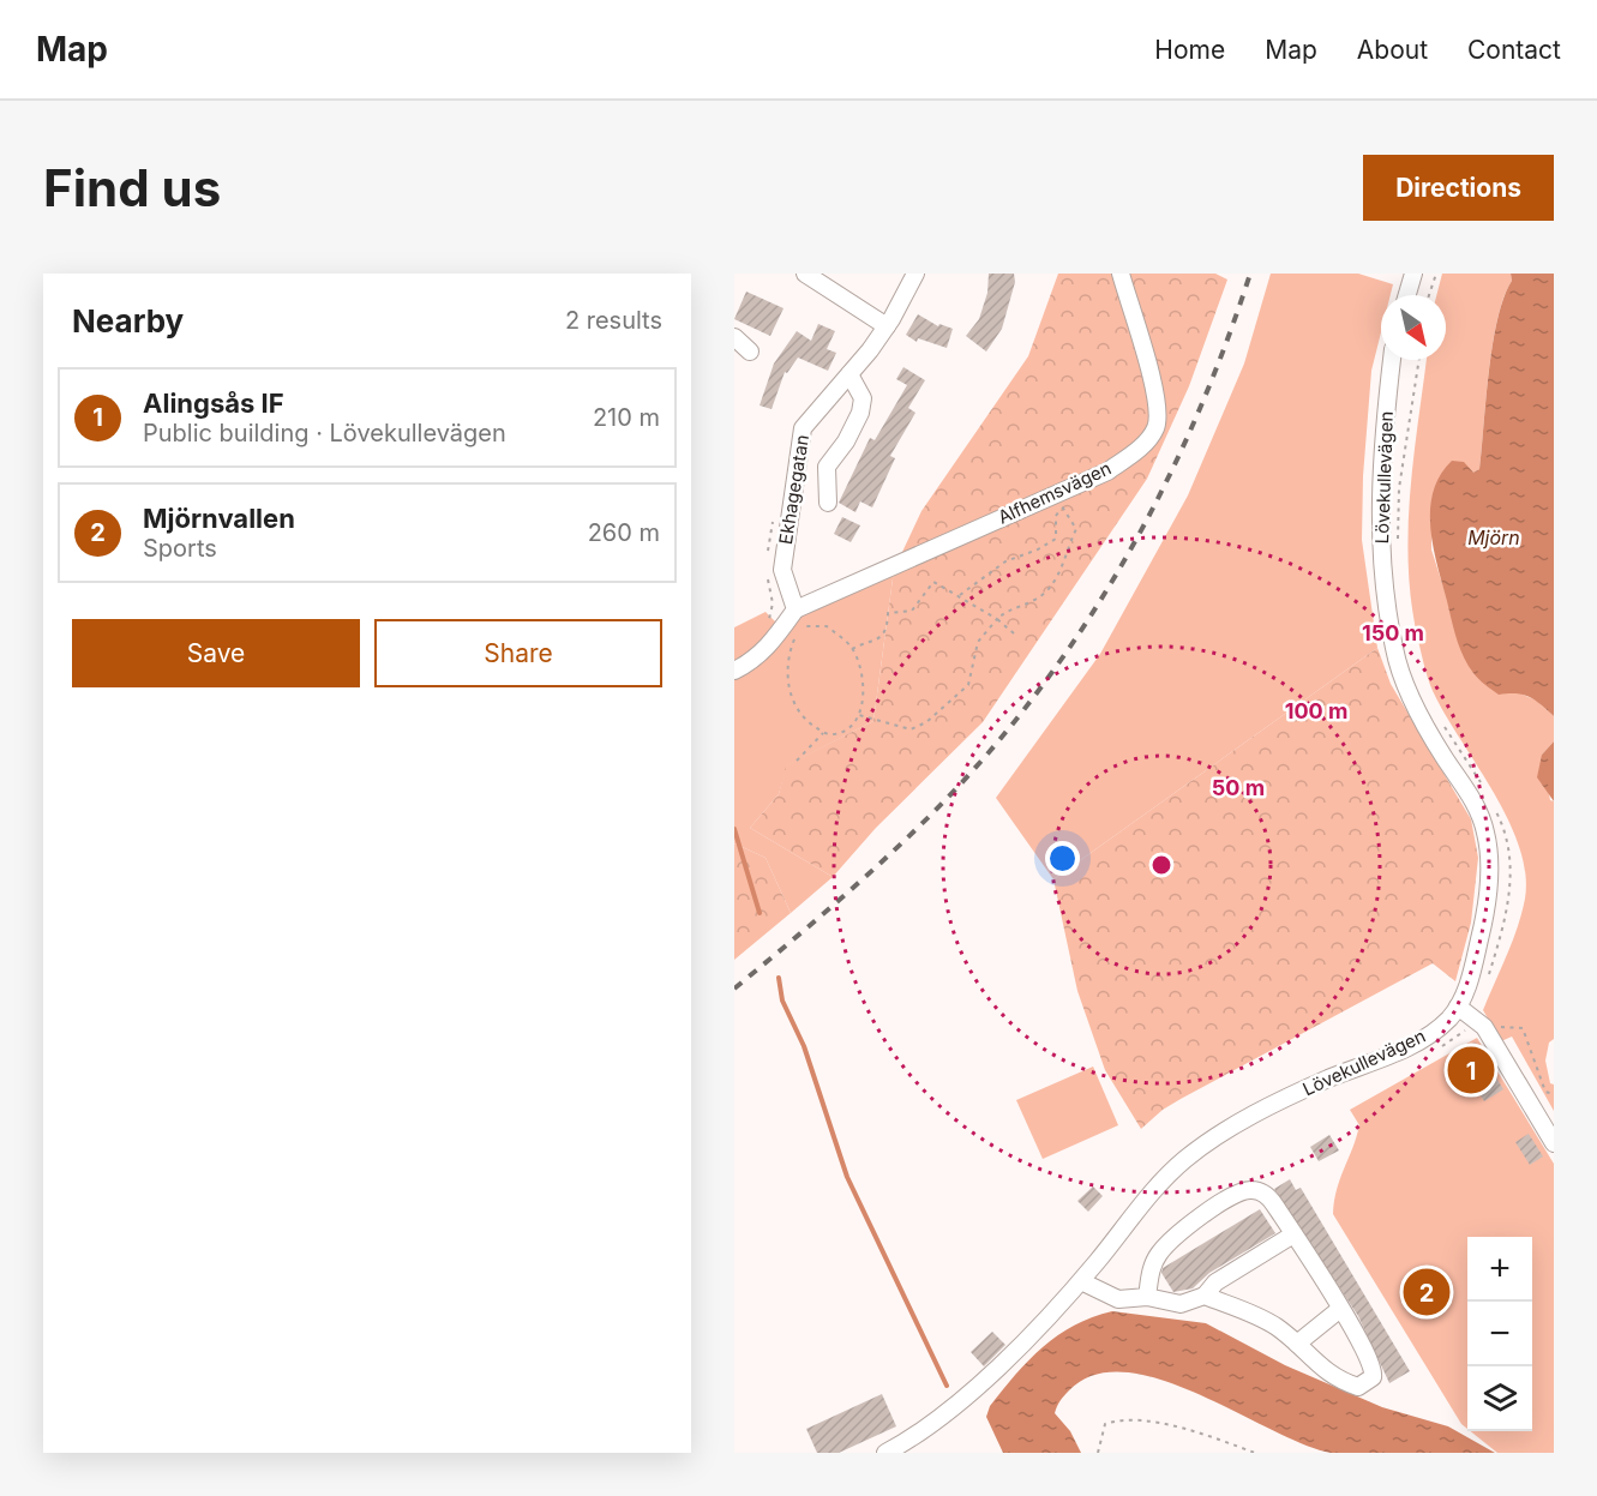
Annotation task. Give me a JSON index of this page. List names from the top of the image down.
{
  "streets": {
    "street": ["Lövekullevägen", "Ekhagegatan", "Alfhemsvägen"]
  },
  "crossings": [
    ["Ekhagegatan", "Alfhemsvägen"]
  ],
  "water": ["Mjörn"],
  "north": "bottom right",
  "page": {
    "header": "Map",
    "nav": [
      "Home",
      "Map",
      "About",
      "Contact"
    ],
    "buttons": [
      "Directions",
      ["Save", "Share"]
    ],
    "title": "Find us",
    "heading": ["Nearby", "2 results"],
    "list": [
      {
        "mark": "1",
        "name": "Alingsås IF",
        "note": "Public building · Lövekullevägen",
        "value": "210 m"
      },
      {
        "mark": "2",
        "name": "Mjörnvallen",
        "note": "Sports",
        "value": "260 m"
      }
    ],
    "pins": ["1", "2"],
    "map_buttons": ["+", "−"]
  },
  "rings": ["150 m", "100 m", "50 m"]
}
